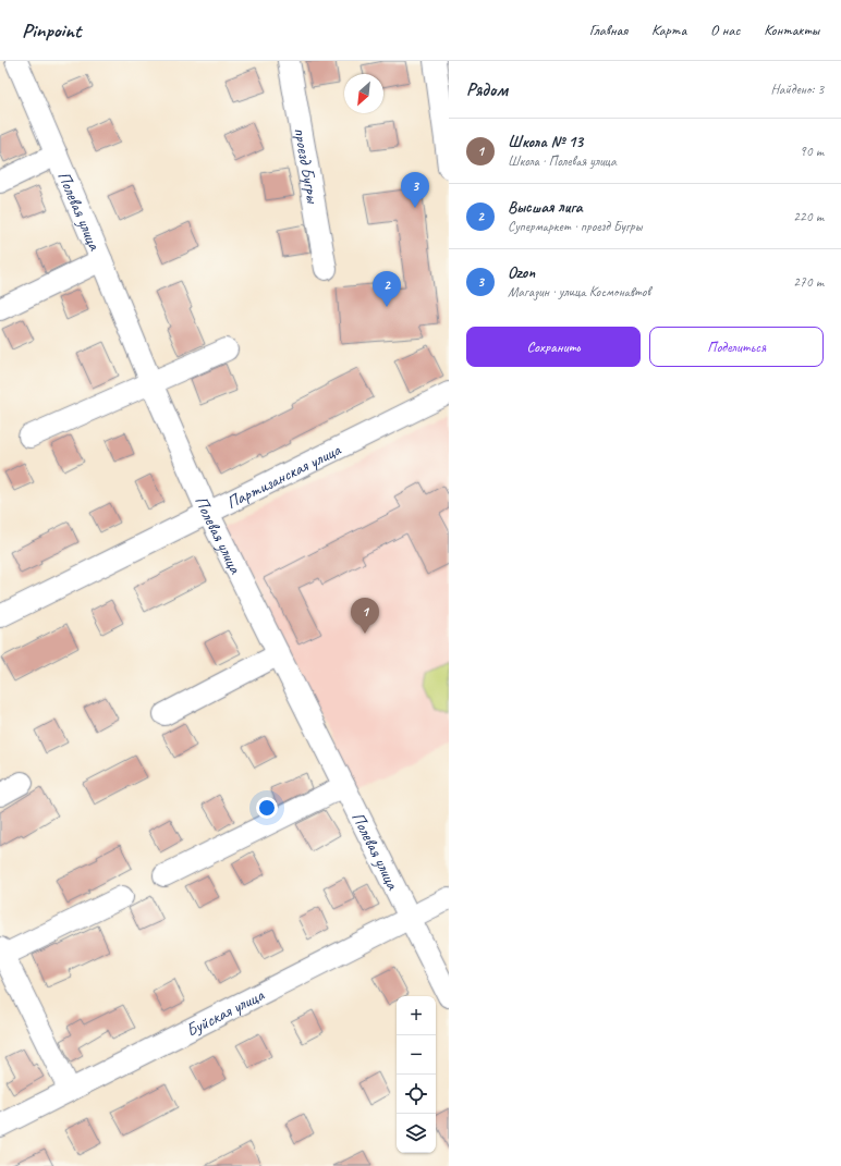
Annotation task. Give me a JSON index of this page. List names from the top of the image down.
{
  "streets": {
    "street": [
      "проезд Бугры",
      "Полевая улица",
      "Партизанская улица",
      "Буйская улица"
    ]
  },
  "crossings": [
    ["Полевая улица", "Партизанская улица"],
    ["Полевая улица", "Буйская улица"]
  ],
  "north": "bottom left",
  "page": {
    "header": "Pinpoint",
    "nav": [
      "Главная",
      "Карта",
      "О нас",
      "Контакты"
    ],
    "heading": ["Рядом", "Найдено: 3"],
    "list": [
      {
        "mark": "1",
        "name": "Школа № 13",
        "note": "Школа · Полевая улица",
        "value": "90 m"
      },
      {
        "mark": "2",
        "name": "Высшая лига",
        "note": "Супермаркет · проезд Бугры",
        "value": "220 m"
      },
      {
        "mark": "3",
        "name": "Ozon",
        "note": "Магазин · улица Космонавтов",
        "value": "270 m"
      }
    ],
    "pins": ["3", "2", "1"],
    "buttons": ["Сохранить", "Поделиться"],
    "map_buttons": ["+", "−"]
  }
}
